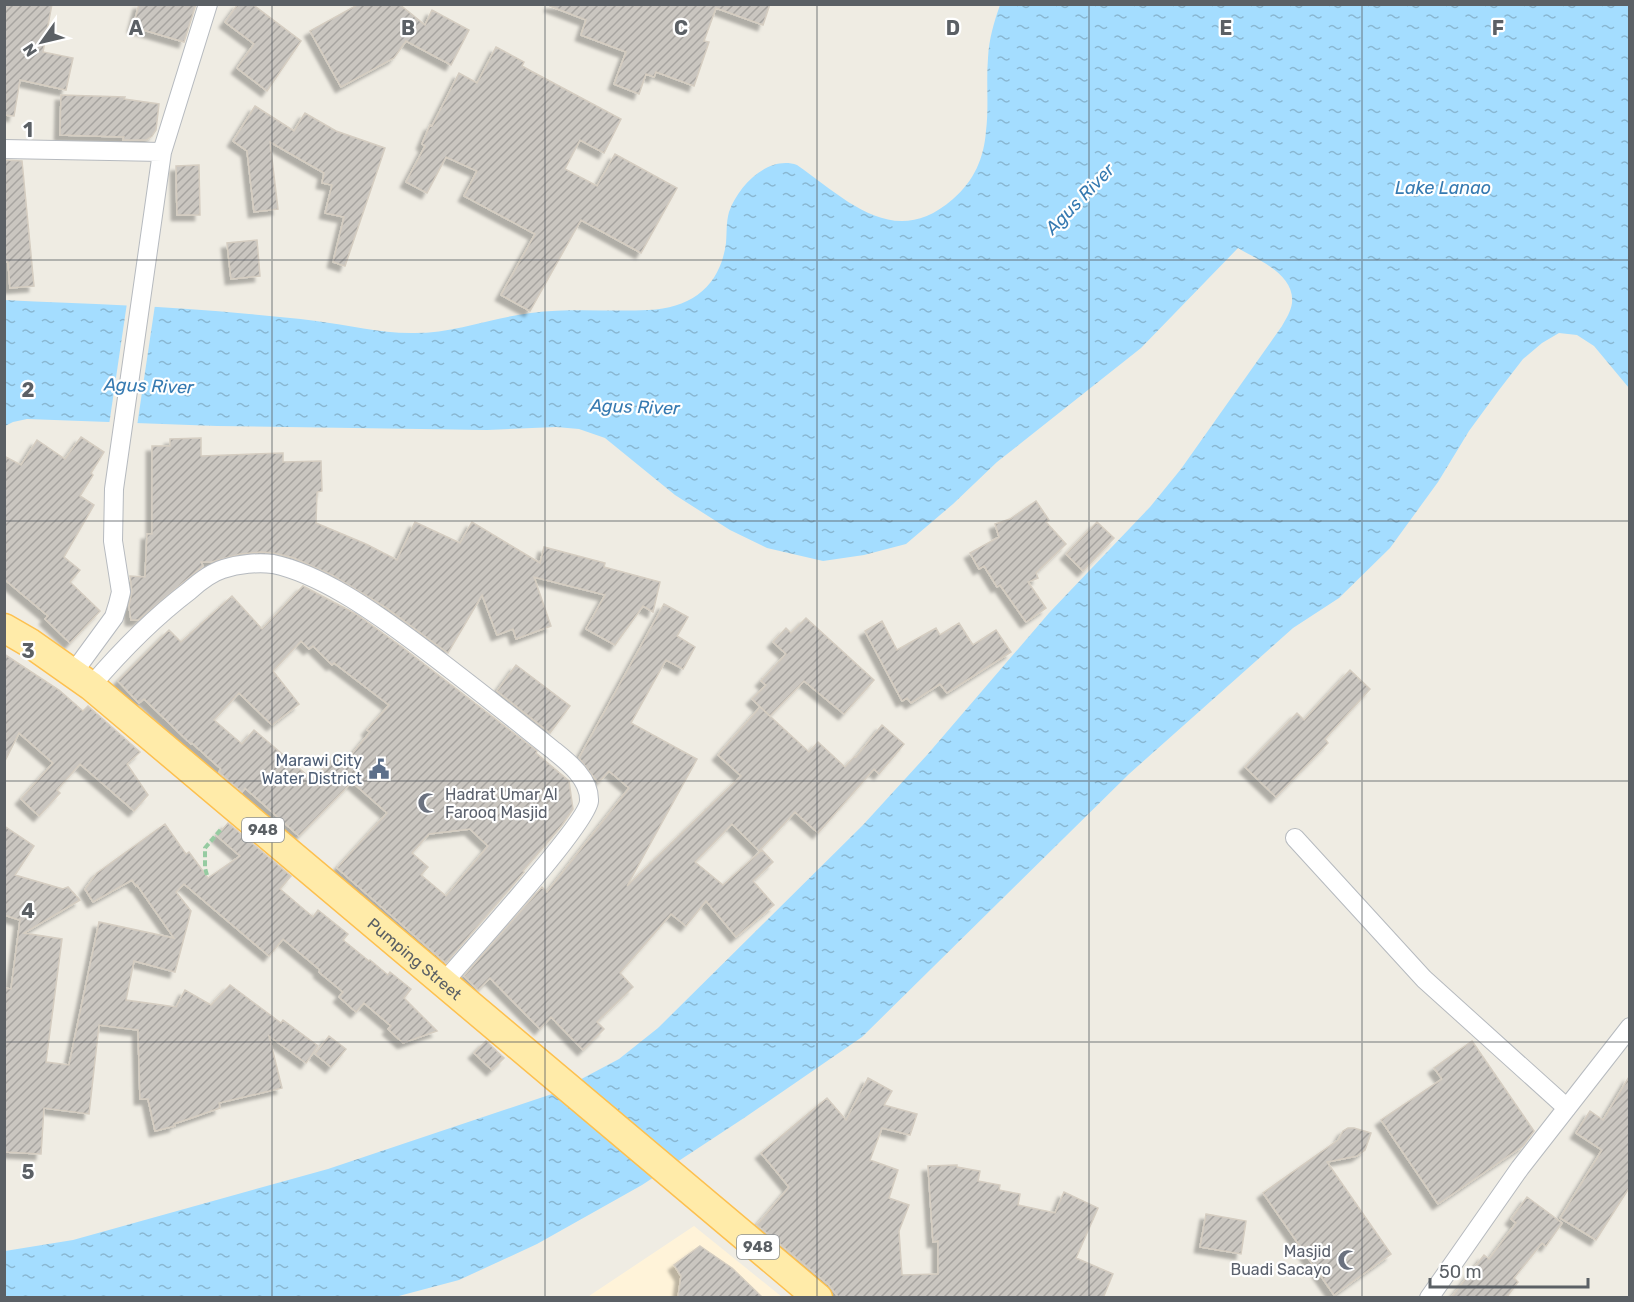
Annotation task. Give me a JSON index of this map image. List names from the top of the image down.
{
  "streets": {
    "main road": ["948", "Pumping Street"]
  },
  "water": ["Lake Lanao", "Agus River"],
  "places": {
    "public building": ["Marawi City Water District"],
    "mosque": ["Hadrat Umar Al Farooq Masjid", "Masjid Buadi Sacayo"]
  },
  "scale_bar": "50 m",
  "north": "bottom left",
  "grid": {
    "columns": [
      "A",
      "B",
      "C",
      "D",
      "E",
      "F"
    ],
    "rows": [
      "1",
      "2",
      "3",
      "4",
      "5"
    ]
  }
}
